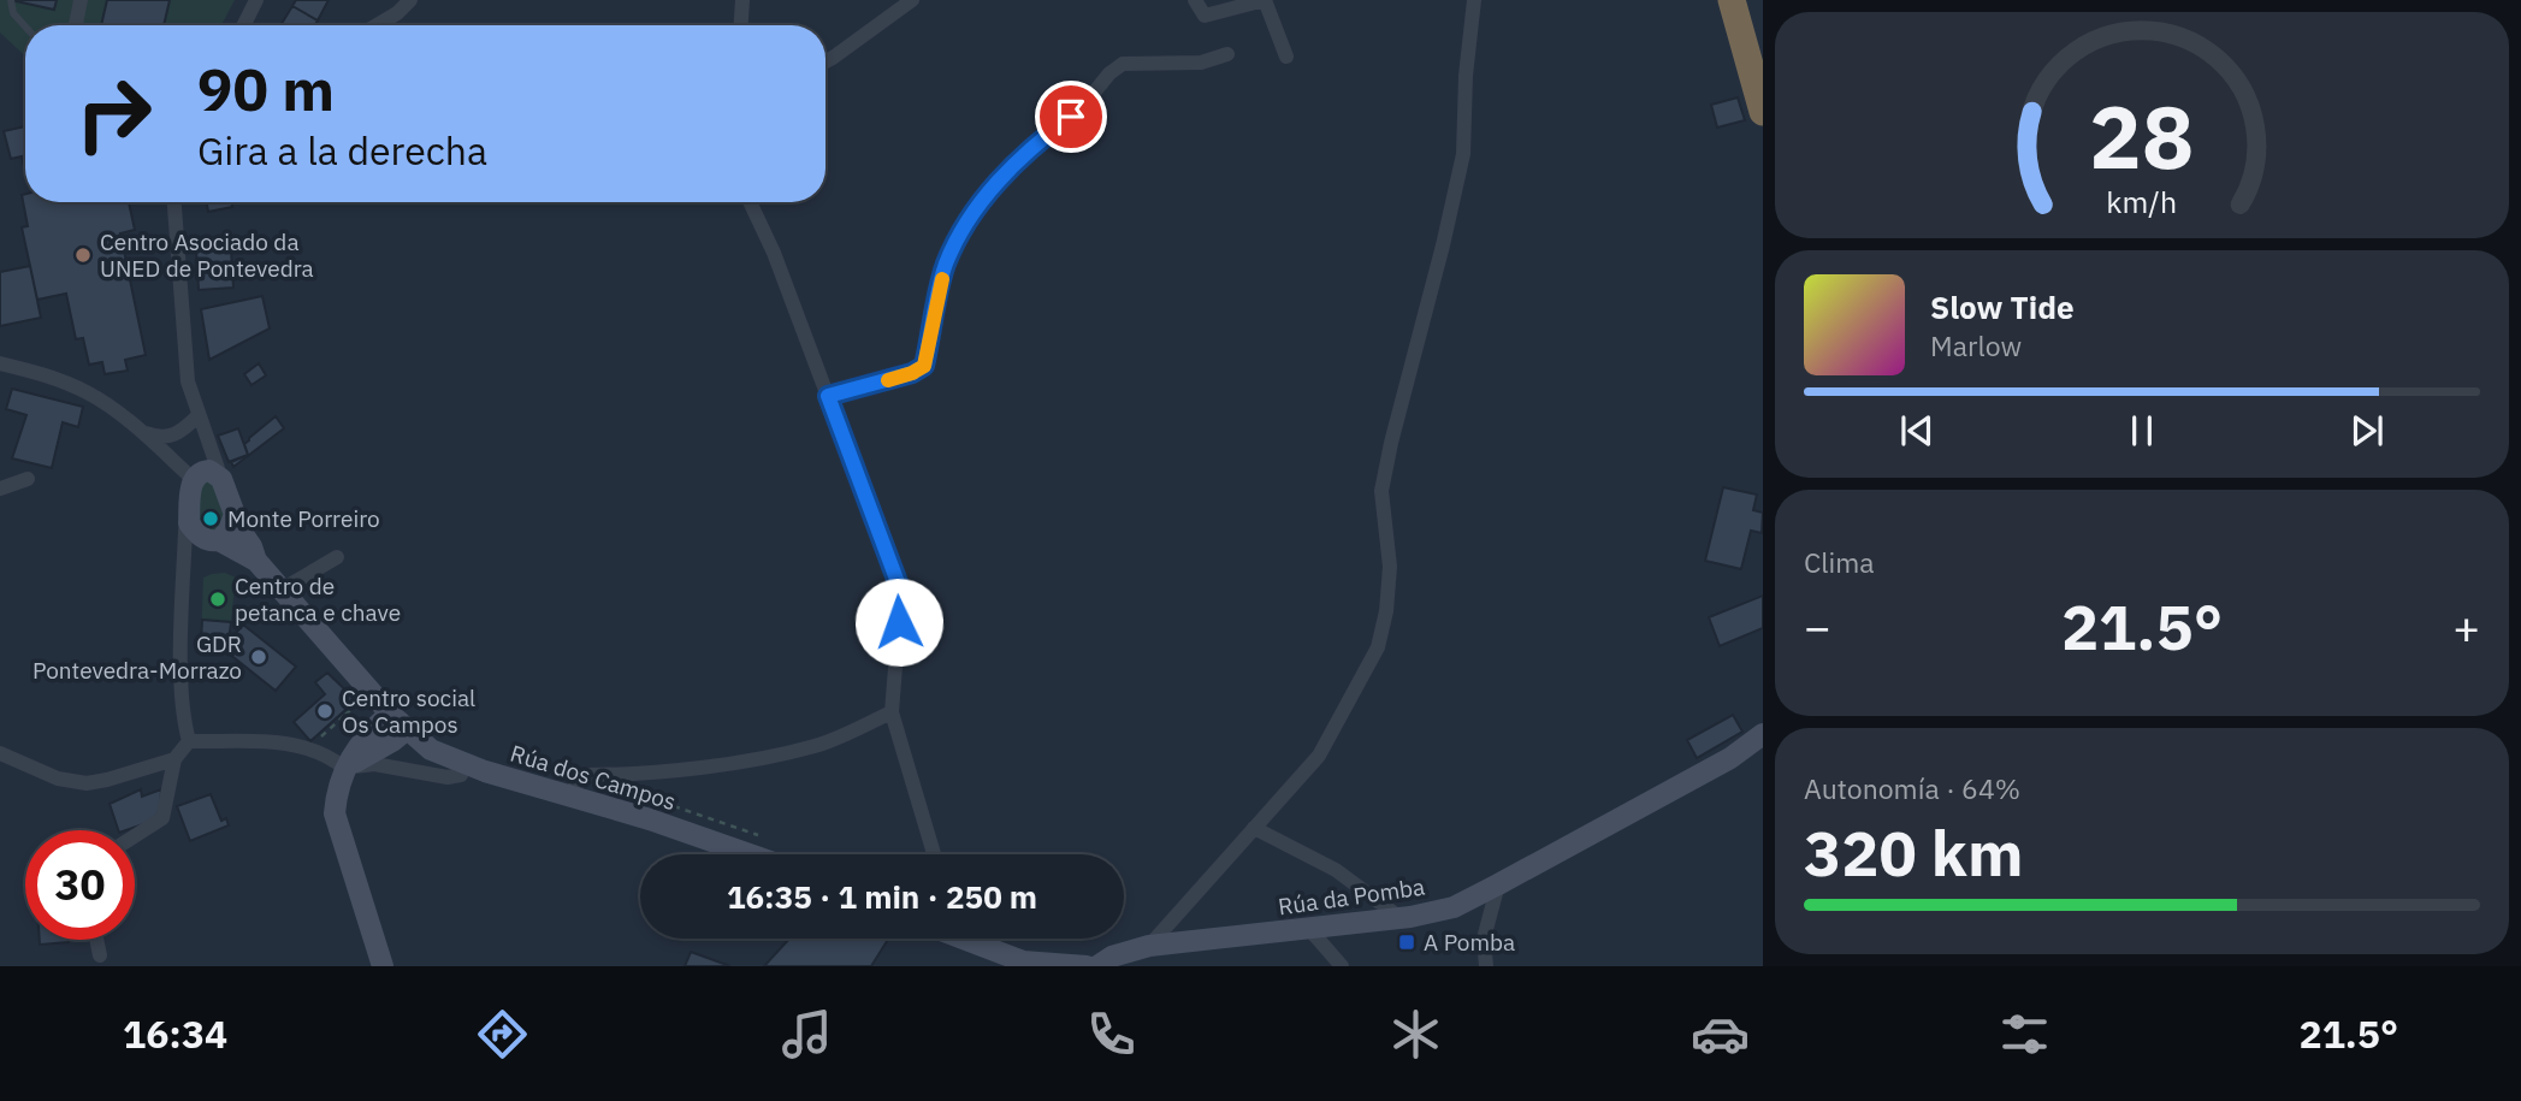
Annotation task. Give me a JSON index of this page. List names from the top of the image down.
{
  "streets": {
    "street": ["Rúa dos Campos", "Rúa da Pomba"]
  },
  "places": {
    "other": [
      "Centro Asociado da UNED de Pontevedra",
      "Monte Porreiro",
      "Centro de petanca e chave",
      "GDR Pontevedra-Morrazo",
      "Centro social Os Campos"
    ],
    "transit": ["A Pomba"]
  },
  "page": {
    "turn": ["90 m", "Gira a la derecha"],
    "song": ["Slow Tide", "Marlow"],
    "tile": [
      "Clima",
      ["Autonomía · 64%", "320 km"]
    ],
    "heat": ["−", "21.5°", "+"],
    "limit": "30",
    "trip": "16:35 · 1 min · 250 m",
    "tabs": ["16:34", "21.5°"],
    "gauge": ["28", "km/h"]
  }
}
